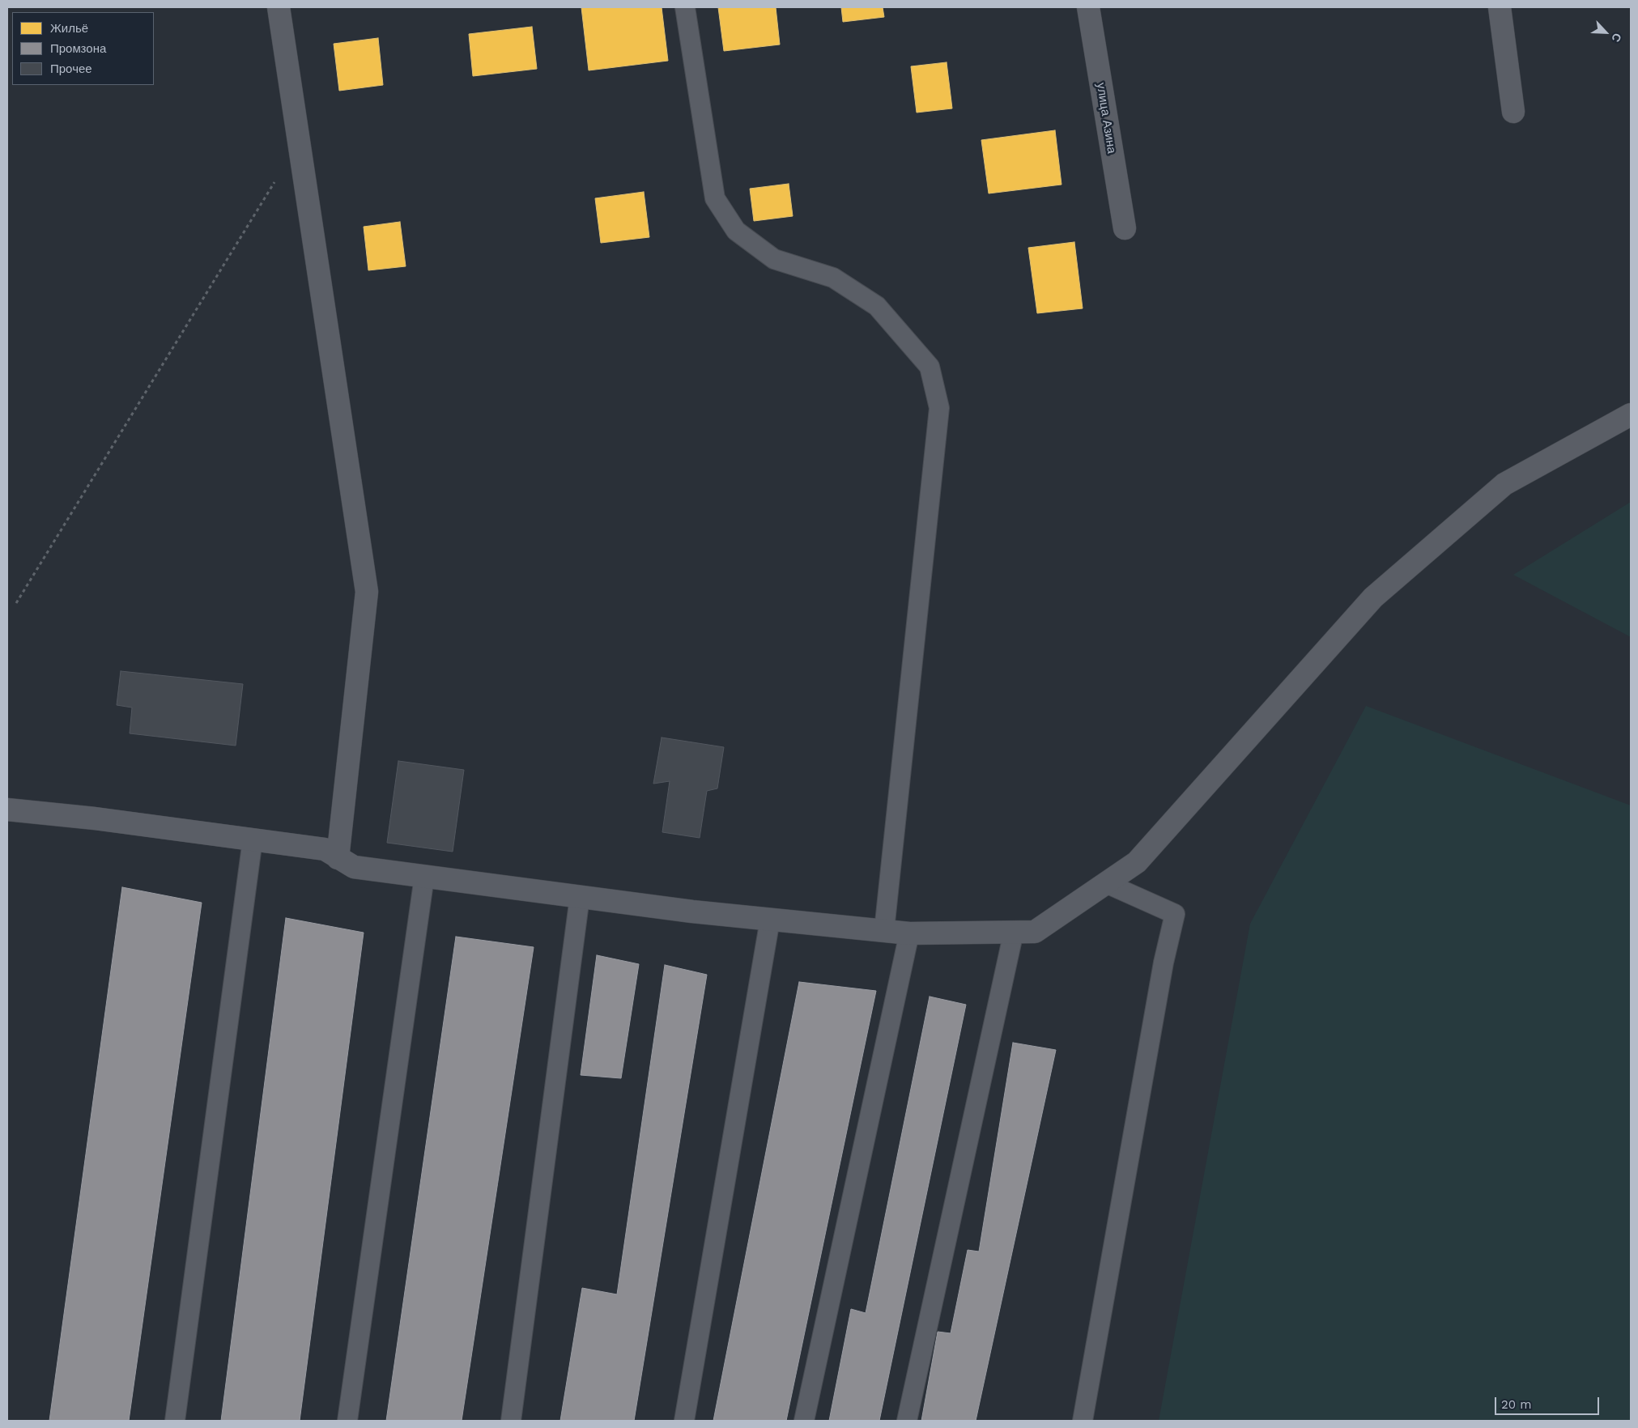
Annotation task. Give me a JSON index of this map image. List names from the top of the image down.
{
  "streets": {
    "street": ["улица Азина"]
  },
  "legend": ["Жильё", "Промзона", "Прочее"],
  "scale_bar": "20 m",
  "north": "bottom right"
}
